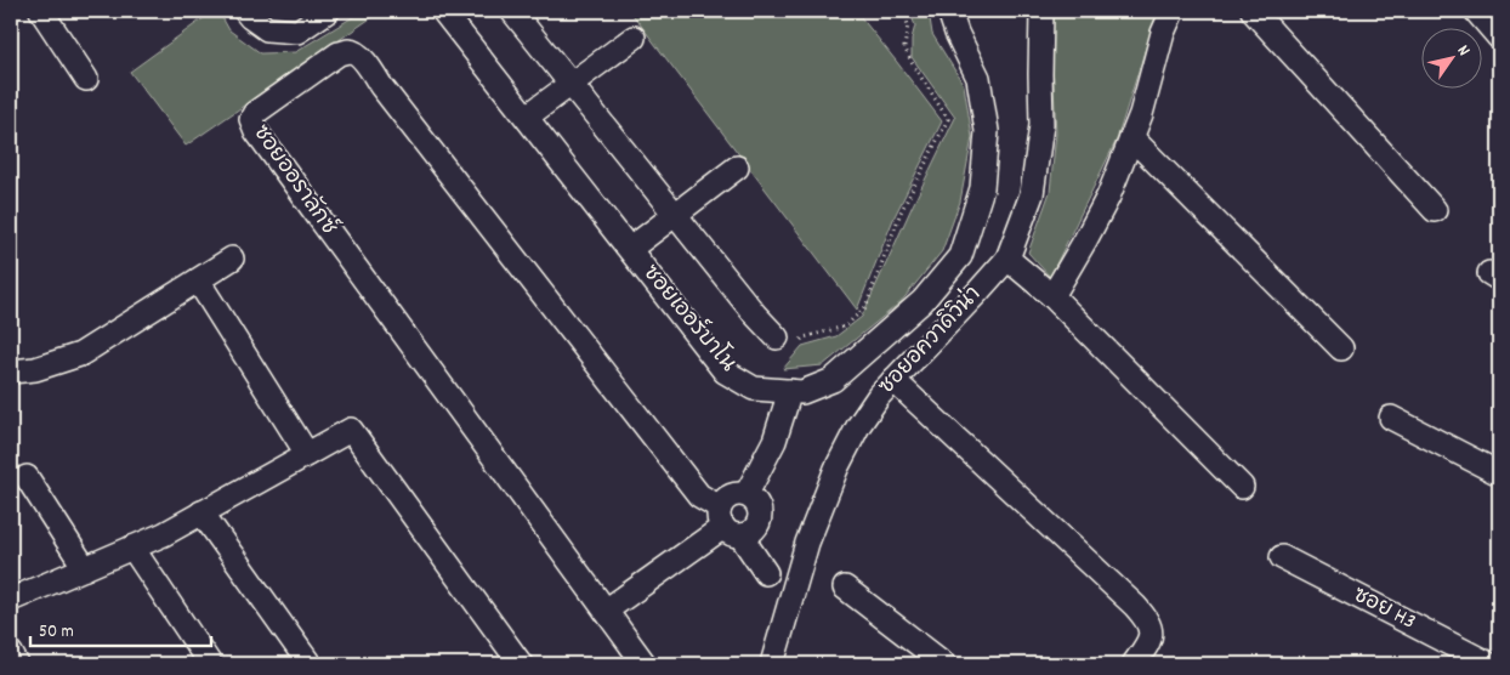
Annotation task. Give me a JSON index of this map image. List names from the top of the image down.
{
  "streets": {
    "street": [
      "ซอยออราลักซ์",
      "ซอยเออร์บาโน",
      "ซอยอควาดิวิน่า",
      "ซอย H3"
    ]
  },
  "scale_bar": "50 m",
  "north": "top right"
}
